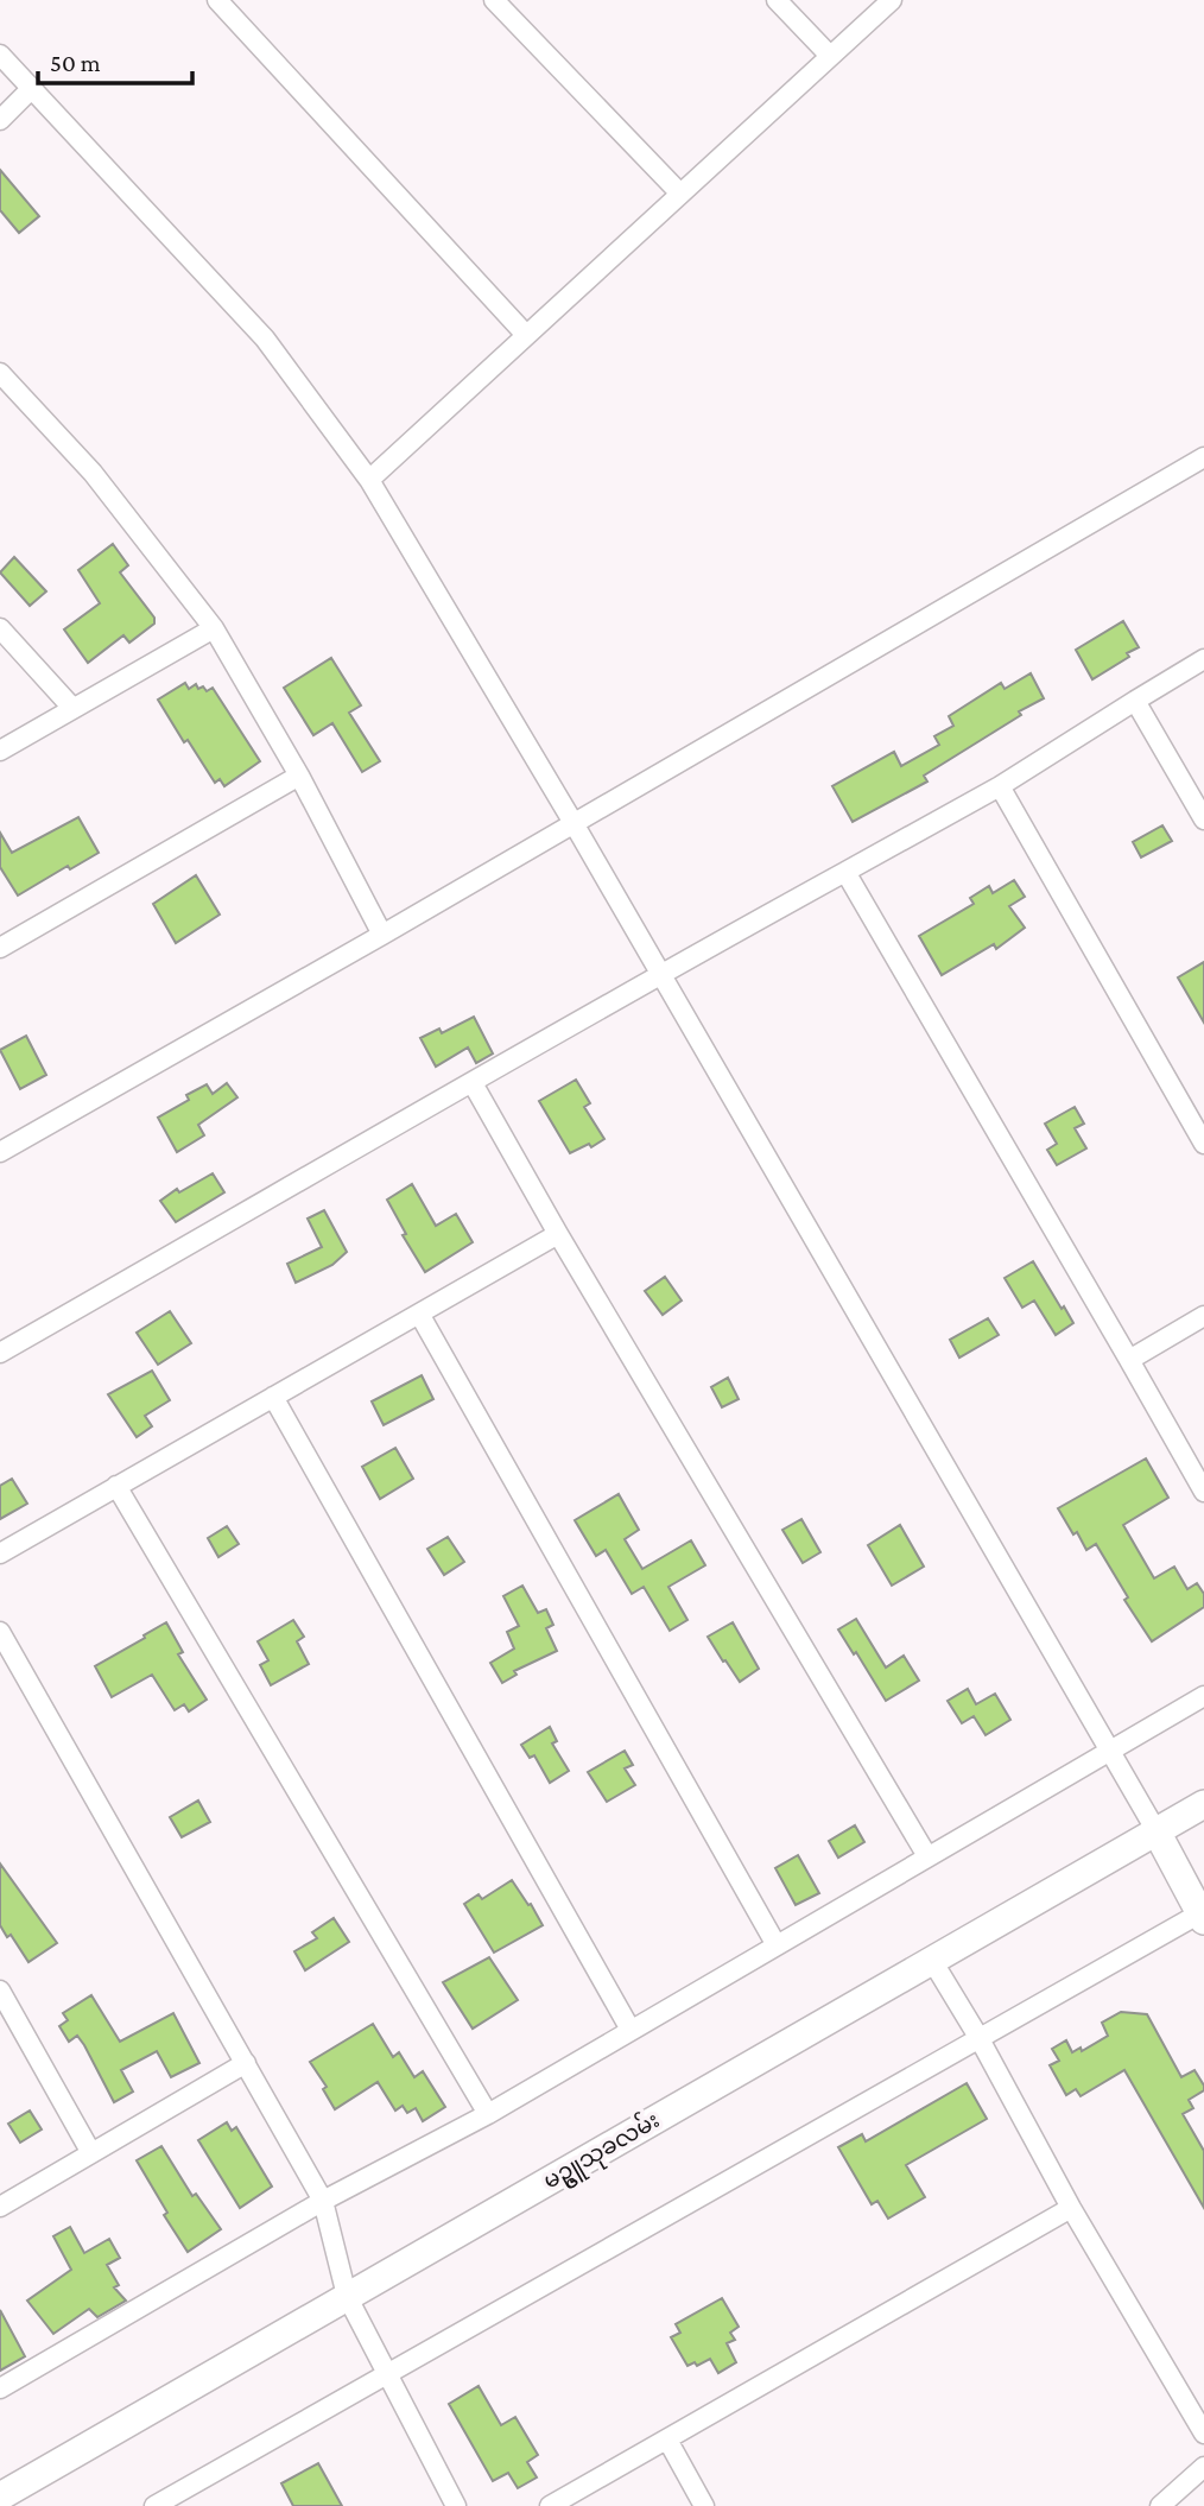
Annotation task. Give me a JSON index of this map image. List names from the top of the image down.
{
  "streets": {
    "street": ["မဥ္ဇူသုခလမ်း"]
  },
  "scale_bar": "50 m"
}
